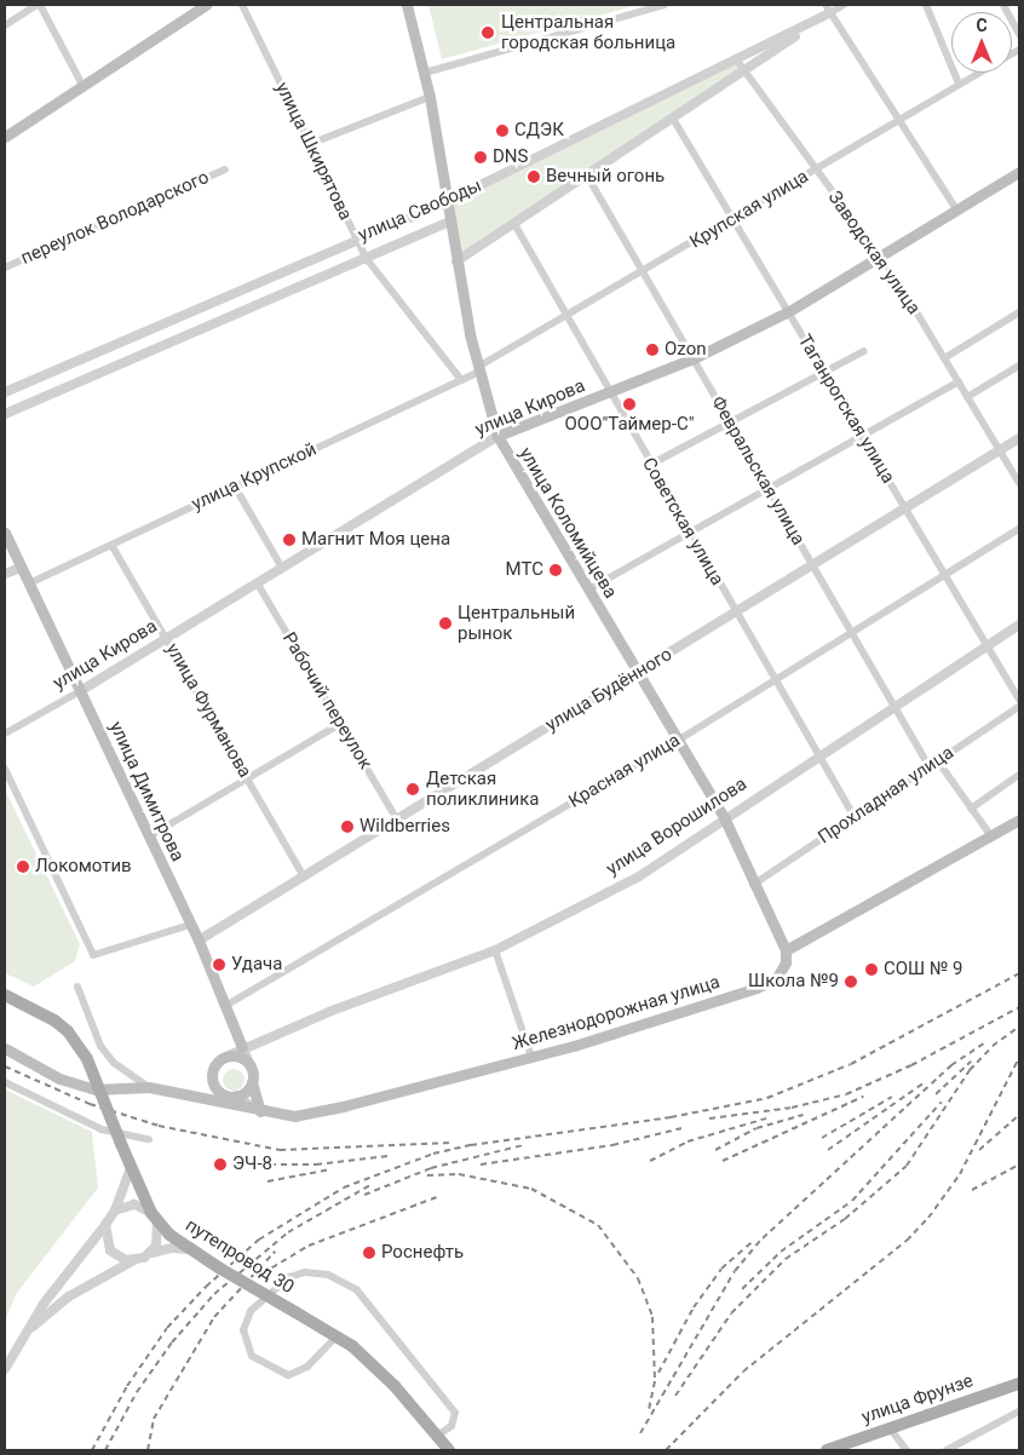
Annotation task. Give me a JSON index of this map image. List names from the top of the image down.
{
  "streets": {
    "main road": [
      "улица Кирова",
      "улица Коломийцева",
      "улица Димитрова",
      "Железнодорожная улица",
      "путепровод 30",
      "улица Фрунзе"
    ],
    "street": [
      "улица Шкирятова",
      "Крупская улица",
      "улица Свободы",
      "переулок Володарского",
      "Заводская улица",
      "Таганрогская улица",
      "Февральская улица",
      "улица Крупской",
      "Советская улица",
      "улица Будённого",
      "Рабочий переулок",
      "улица Фурманова",
      "Красная улица",
      "Прохладная улица",
      "улица Ворошилова"
    ]
  },
  "crossings": [
    ["улица Шкирятова", "улица Свободы"],
    ["улица Шкирятова", "улица Крупской"],
    ["Крупская улица", "Заводская улица"],
    ["Крупская улица", "Таганрогская улица"],
    ["Крупская улица", "Февральская улица"],
    ["Крупская улица", "улица Крупской"],
    ["Крупская улица", "Советская улица"],
    ["Крупская улица", "улица Коломийцева"],
    ["улица Свободы", "Заводская улица"],
    ["улица Свободы", "Таганрогская улица"],
    ["улица Свободы", "Февральская улица"],
    ["улица Свободы", "Советская улица"],
    ["улица Свободы", "улица Коломийцева"],
    ["Заводская улица", "улица Кирова"],
    ["Заводская улица", "улица Будённого"],
    ["улица Кирова", "Таганрогская улица"],
    ["улица Кирова", "Февральская улица"],
    ["улица Кирова", "Советская улица"],
    ["улица Кирова", "улица Коломийцева"],
    ["улица Кирова", "Рабочий переулок"],
    ["улица Кирова", "улица Фурманова"],
    ["улица Кирова", "улица Димитрова"],
    ["Таганрогская улица", "улица Будённого"],
    ["Таганрогская улица", "Красная улица"],
    ["Таганрогская улица", "улица Ворошилова"],
    ["Февральская улица", "улица Будённого"],
    ["Февральская улица", "Красная улица"],
    ["Февральская улица", "Прохладная улица"],
    ["Февральская улица", "улица Ворошилова"],
    ["улица Крупской", "улица Коломийцева"],
    ["улица Крупской", "улица Фурманова"],
    ["улица Крупской", "улица Димитрова"],
    ["Советская улица", "улица Будённого"],
    ["Советская улица", "Красная улица"],
    ["Советская улица", "Прохладная улица"],
    ["Советская улица", "улица Ворошилова"],
    ["улица Коломийцева", "улица Будённого"],
    ["улица Коломийцева", "Красная улица"],
    ["улица Коломийцева", "Прохладная улица"],
    ["улица Коломийцева", "улица Ворошилова"],
    ["улица Коломийцева", "Железнодорожная улица"],
    ["улица Будённого", "Рабочий переулок"],
    ["улица Будённого", "улица Фурманова"],
    ["улица Будённого", "улица Димитрова"],
    ["Красная улица", "улица Димитрова"],
    ["улица Димитрова", "улица Ворошилова"]
  ],
  "places": [
    "Центральная городская больница",
    "СДЭК",
    "DNS",
    "Вечный огонь",
    "Ozon",
    "ООО\"Таймер-С\"",
    "Магнит Моя цена",
    "МТС",
    "Центральный рынок",
    "Детская поликлиника",
    "Wildberries",
    "Локомотив",
    "Удача",
    "СОШ № 9",
    "Школа №9",
    "ЭЧ-8",
    "Роснефть"
  ],
  "north": "top"
}
